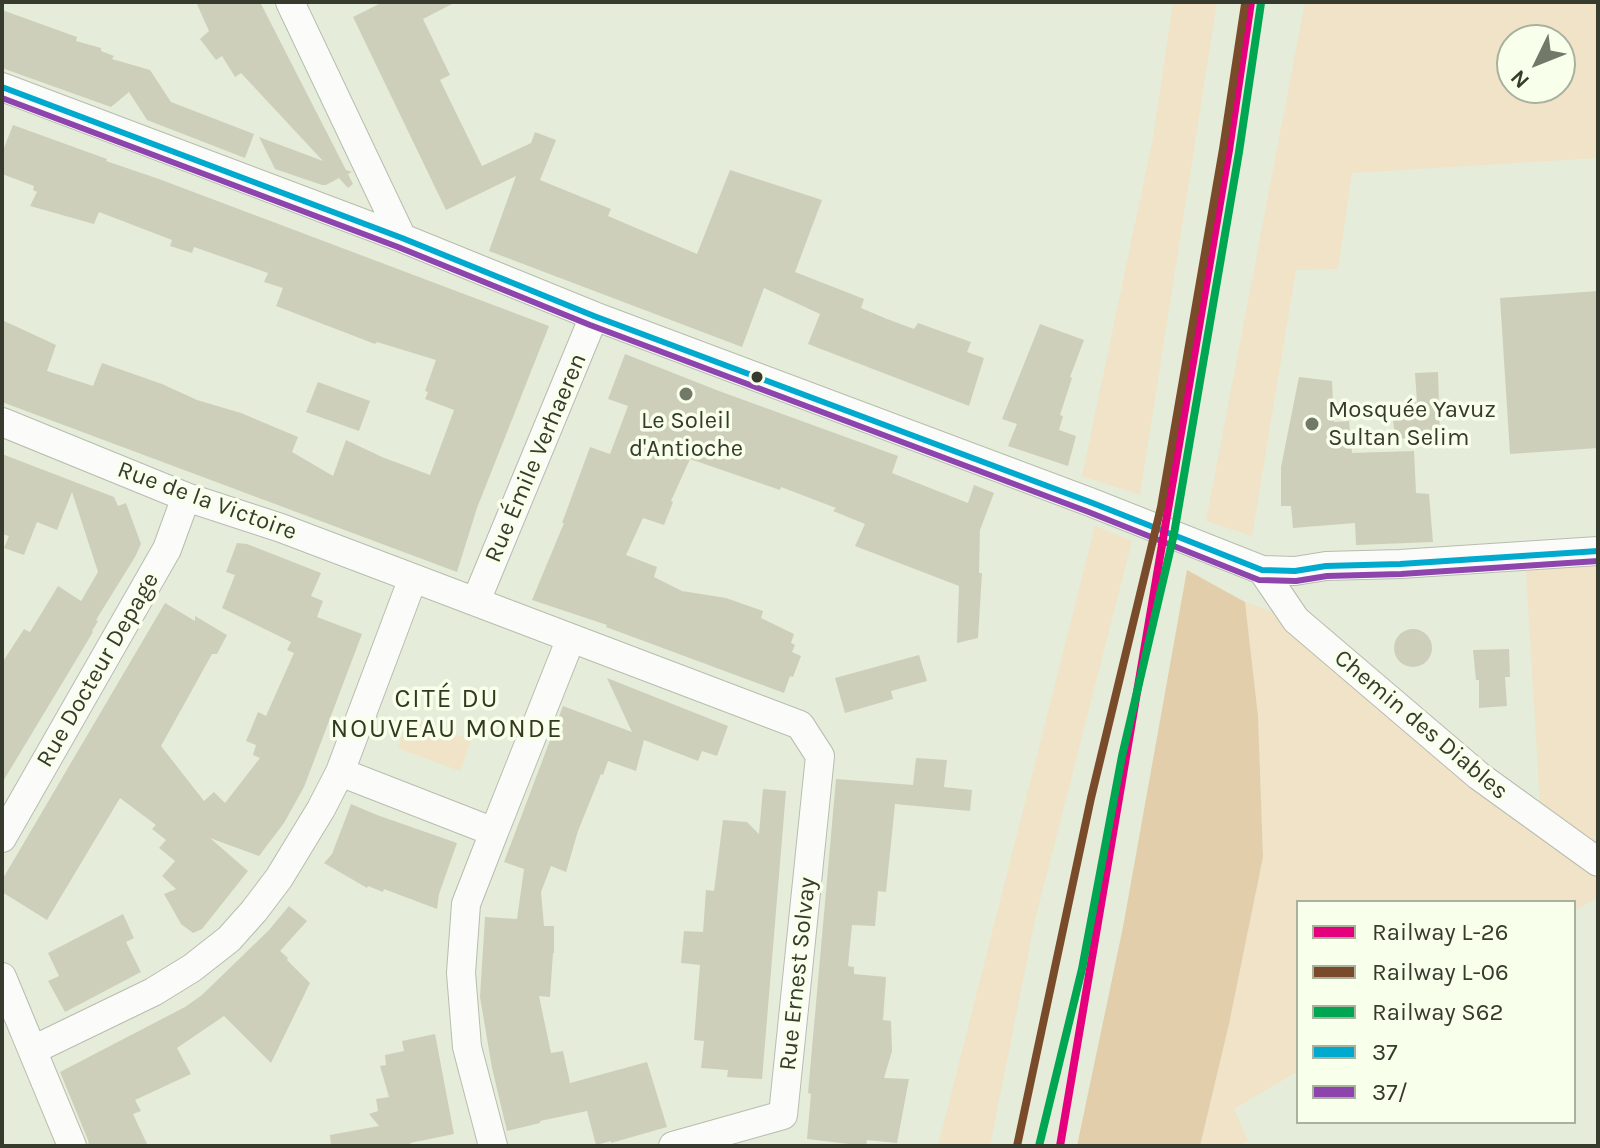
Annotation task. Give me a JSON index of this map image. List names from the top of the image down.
{
  "streets": {
    "street": [
      "Rue Émile Verhaeren",
      "Rue de la Victoire",
      "Rue Docteur Depage",
      "Chemin des Diables",
      "Rue Ernest Solvay"
    ]
  },
  "crossings": [
    ["Rue Émile Verhaeren", "Rue de la Victoire"],
    ["Rue de la Victoire", "Rue Docteur Depage"],
    ["Rue de la Victoire", "Rue Ernest Solvay"]
  ],
  "districts": ["CITÉ DU NOUVEAU MONDE"],
  "places": ["Le Soleil d'Antioche", "Mosquée Yavuz Sultan Selim"],
  "lines": [
    "rail line L-26",
    "rail line S62",
    "rail line L-06",
    "transit line 37",
    "transit line 37/"
  ],
  "legend": [
    "Railway L-26",
    "Railway L-06",
    "Railway S62",
    "37",
    "37/"
  ],
  "north": "bottom left"
}
